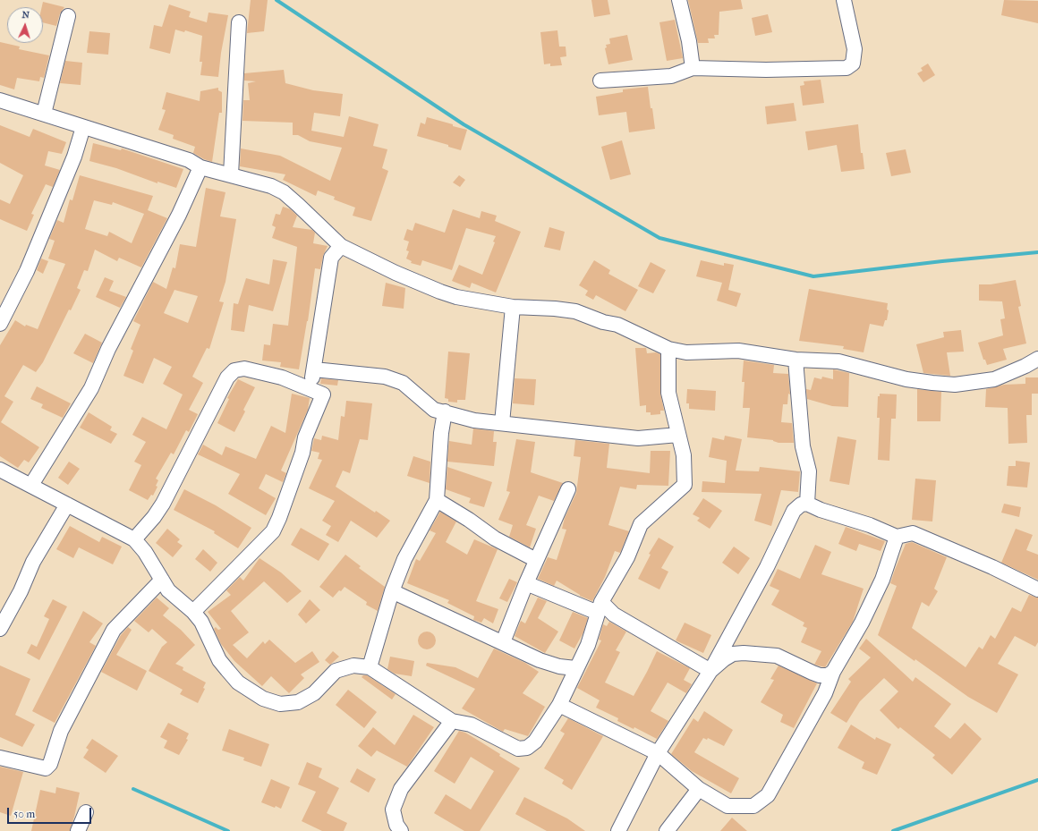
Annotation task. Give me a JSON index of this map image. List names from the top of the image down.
{
  "scale_bar": "50 m",
  "north": "top"
}
